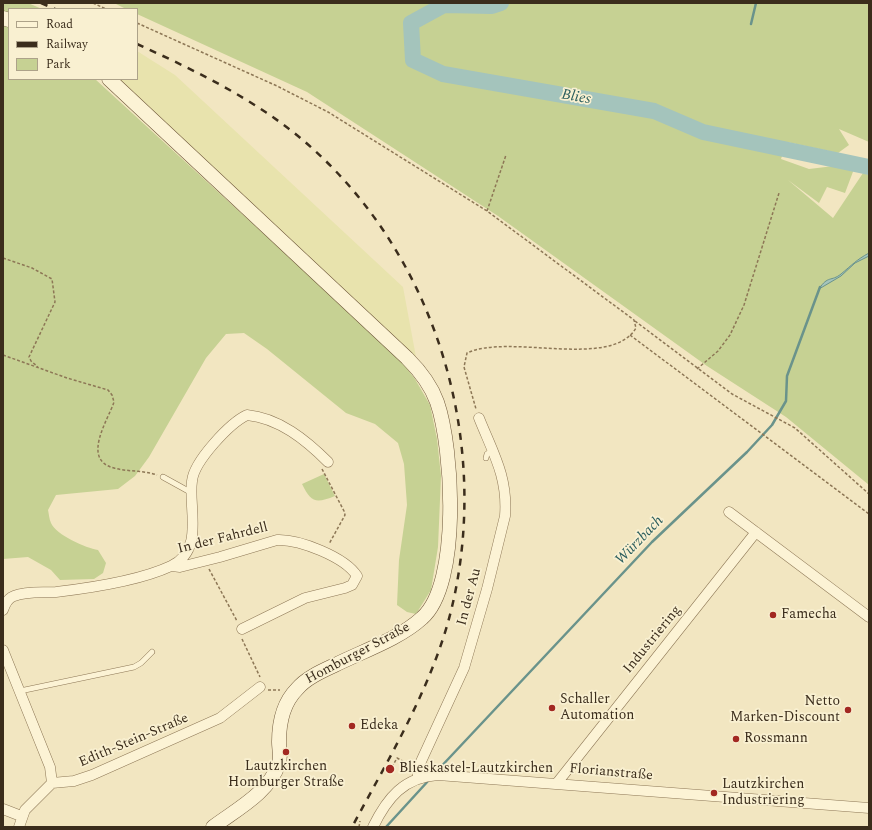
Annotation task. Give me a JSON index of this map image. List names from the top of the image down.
{
  "streets": {
    "main road": ["Homburger Straße"],
    "street": [
      "In der Fahrdell",
      "In der Au",
      "Industriering",
      "Edith-Stein-Straße",
      "Florianstraße"
    ]
  },
  "crossings": [
    ["In der Au", "Florianstraße"],
    ["Industriering", "Florianstraße"]
  ],
  "water": ["Blies", "Würzbach"],
  "places": [
    "Famecha",
    "Schaller Automation",
    "Netto Marken-Discount",
    "Edeka",
    "Rossmann",
    "Lautzkirchen Homburger Straße",
    "Blieskastel-Lautzkirchen",
    "Lautzkirchen Industriering"
  ],
  "legend": ["Road", "Railway", "Park"]
}
